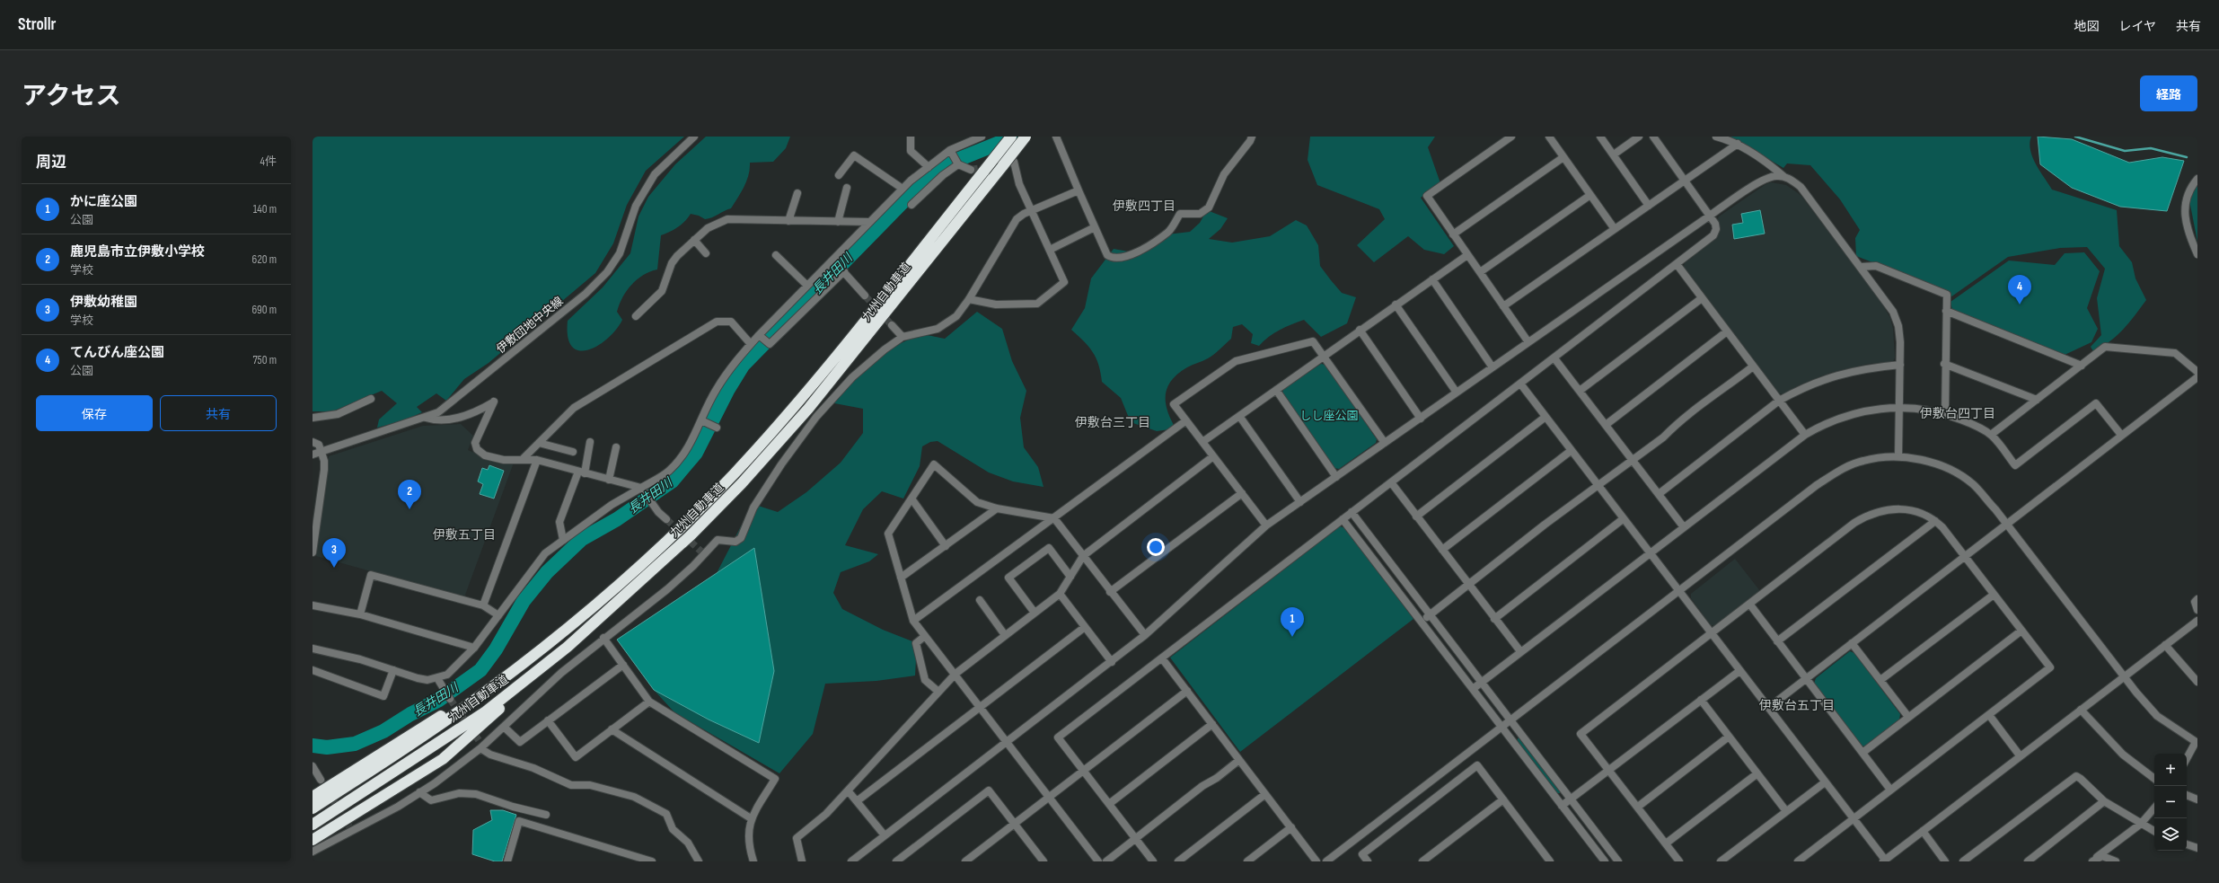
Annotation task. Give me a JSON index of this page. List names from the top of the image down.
{
  "streets": {
    "highway": ["九州自動車道"],
    "street": ["伊敷団地中央線"]
  },
  "districts": [
    "伊敷四丁目",
    "伊敷台四丁目",
    "伊敷台三丁目",
    "伊敷五丁目",
    "伊敷台五丁目"
  ],
  "water": ["長井田川"],
  "parks": ["しし座公園"],
  "page": {
    "header": "Strollr",
    "nav": ["地図", "レイヤ", "共有"],
    "title": "アクセス",
    "buttons": [
      "経路",
      ["保存", "共有"]
    ],
    "heading": ["周辺", "4件"],
    "list": [
      {
        "mark": "1",
        "name": "かに座公園",
        "note": "公園",
        "value": "140 m"
      },
      {
        "mark": "2",
        "name": "鹿児島市立伊敷小学校",
        "note": "学校",
        "value": "620 m"
      },
      {
        "mark": "3",
        "name": "伊敷幼稚園",
        "note": "学校",
        "value": "690 m"
      },
      {
        "mark": "4",
        "name": "てんびん座公園",
        "note": "公園",
        "value": "750 m"
      }
    ],
    "pins": [
      "4",
      "2",
      "3",
      "1"
    ],
    "map_buttons": ["+", "−"]
  }
}
